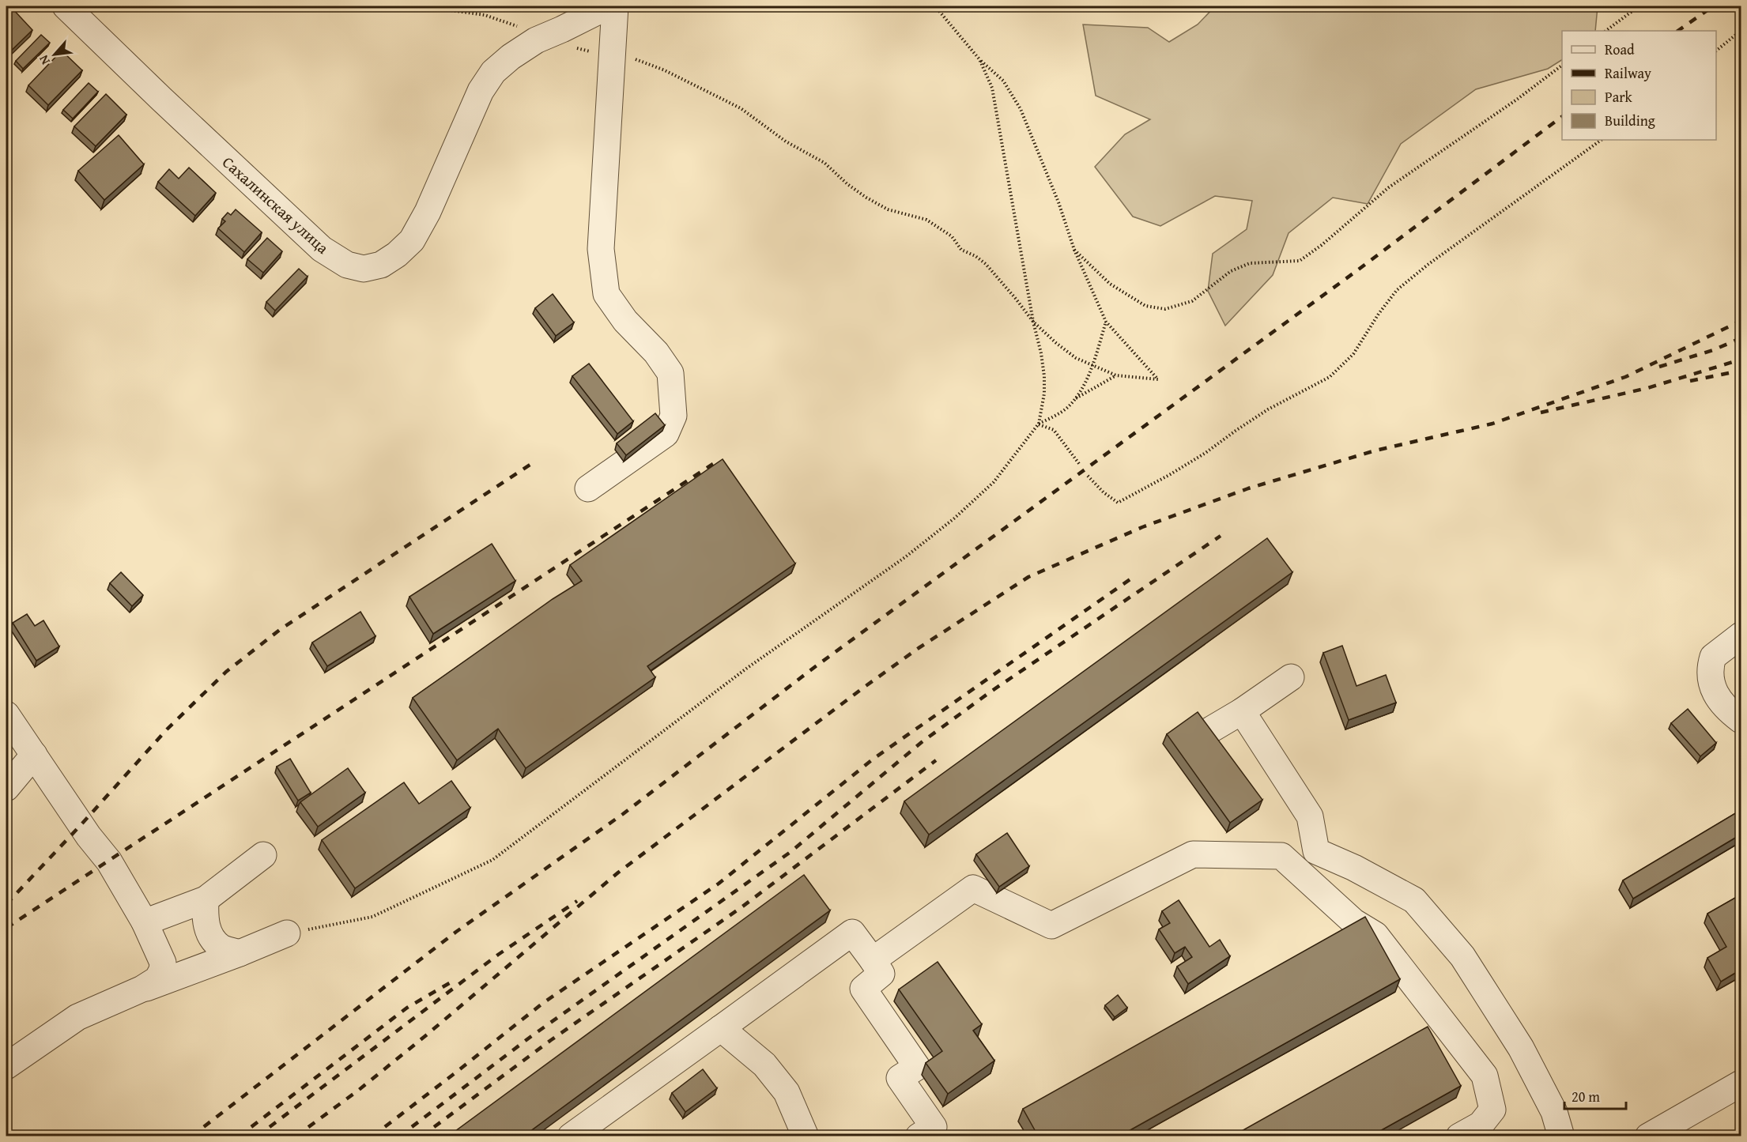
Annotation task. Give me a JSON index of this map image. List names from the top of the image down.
{
  "streets": {
    "street": ["Сахалинская улица"]
  },
  "legend": [
    "Road",
    "Railway",
    "Park",
    "Building"
  ],
  "scale_bar": "20 m",
  "north": "bottom left"
}
